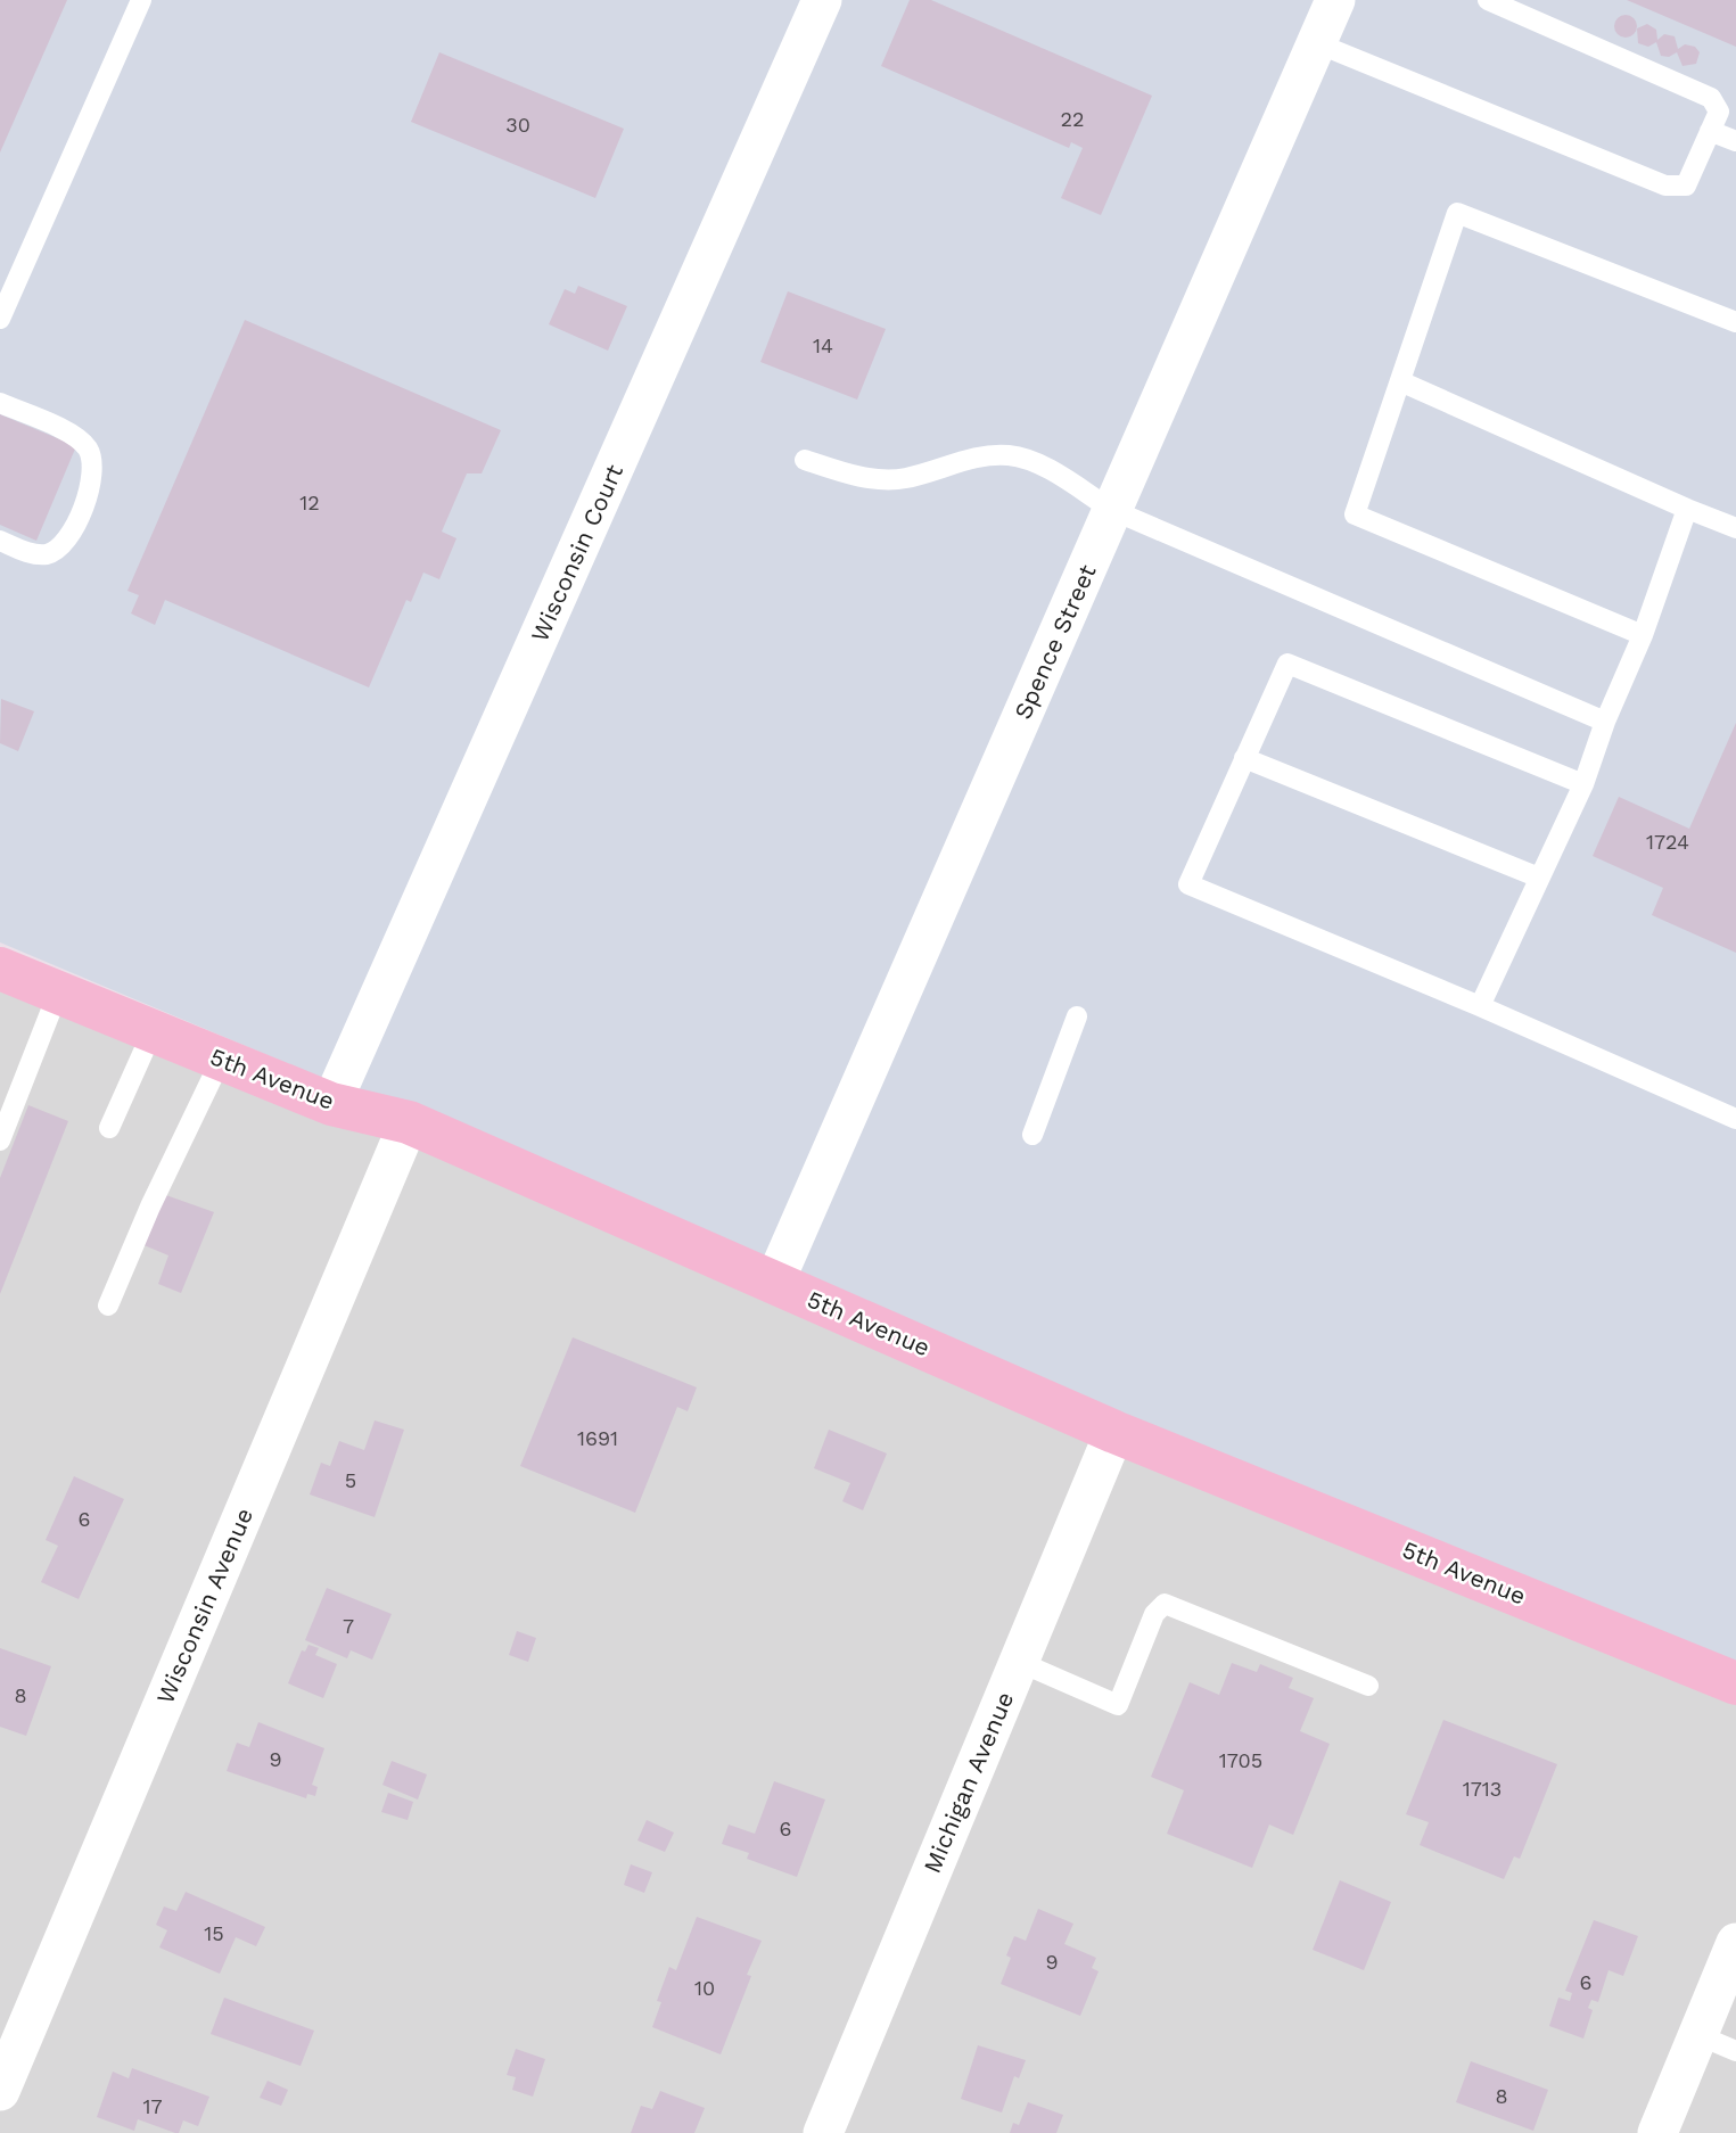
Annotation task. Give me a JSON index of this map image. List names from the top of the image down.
{
  "streets": {
    "main road": ["5th Avenue"],
    "street": [
      "Wisconsin Court",
      "Spence Street",
      "Wisconsin Avenue",
      "Michigan Avenue"
    ]
  },
  "crossings": [
    ["Wisconsin Court", "5th Avenue"],
    ["Spence Street", "5th Avenue"],
    ["5th Avenue", "Wisconsin Avenue"],
    ["5th Avenue", "Michigan Avenue"]
  ],
  "house_numbers": [
    "22",
    "30",
    "14",
    "12",
    "1724",
    "1691",
    "5",
    "6",
    "7",
    "8",
    "9",
    "1705",
    "1713",
    "6",
    "15",
    "9",
    "6",
    "10",
    "8",
    "17"
  ]
}
